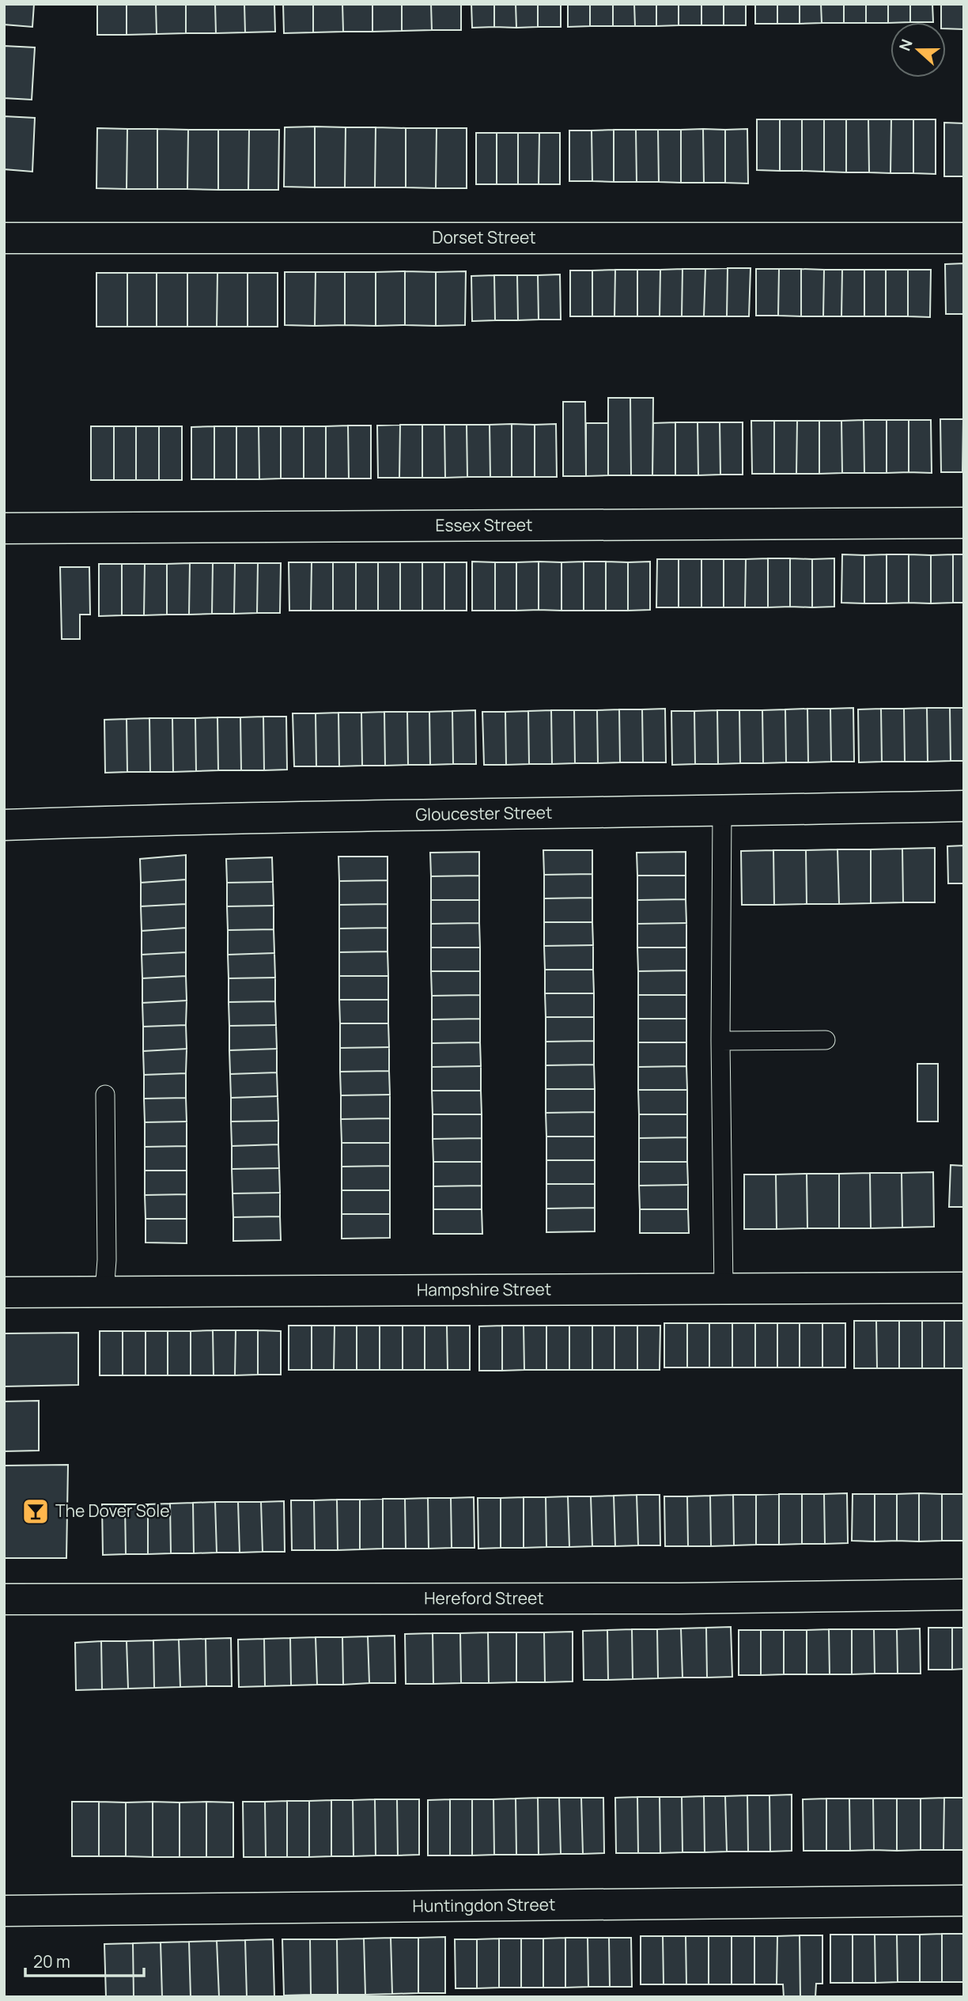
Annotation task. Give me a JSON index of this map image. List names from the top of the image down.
{
  "streets": {
    "street": [
      "Dorset Street",
      "Essex Street",
      "Gloucester Street",
      "Hampshire Street",
      "Hereford Street",
      "Huntingdon Street"
    ]
  },
  "places": {
    "bar": ["The Dover Sole"]
  },
  "scale_bar": "20 m",
  "north": "left"
}
